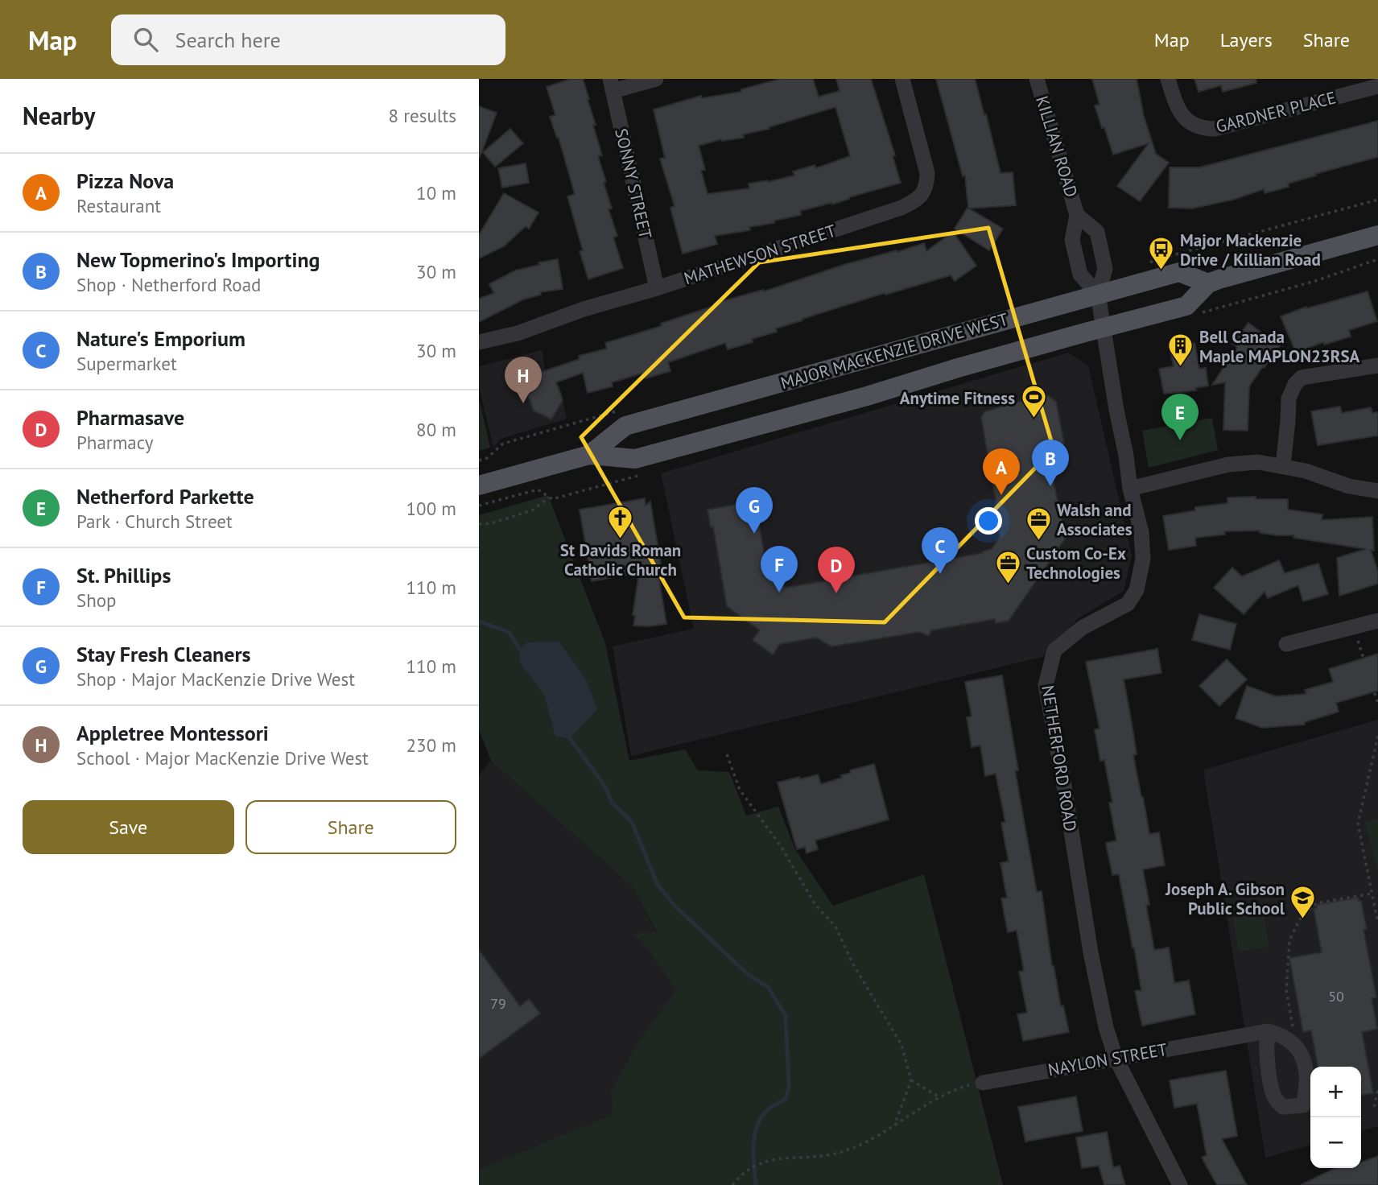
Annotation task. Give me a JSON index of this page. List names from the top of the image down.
{
  "streets": {
    "main road": ["MAJOR MACKENZIE DRIVE WEST"],
    "street": [
      "GARDNER PLACE",
      "KILLIAN ROAD",
      "SONNY STREET",
      "MATHEWSON STREET",
      "NETHERFORD ROAD",
      "NAYLON STREET"
    ]
  },
  "crossings": [
    ["KILLIAN ROAD", "MAJOR MACKENZIE DRIVE WEST"],
    ["KILLIAN ROAD", "NETHERFORD ROAD"],
    ["SONNY STREET", "MATHEWSON STREET"],
    ["MAJOR MACKENZIE DRIVE WEST", "NETHERFORD ROAD"],
    ["NETHERFORD ROAD", "NAYLON STREET"]
  ],
  "places": {
    "bus stop": ["Major Mackenzie Drive / Killian Road"],
    "building": ["Bell Canada Maple MAPLON23RSA"],
    "sports": ["Anytime Fitness"],
    "church": ["St Davids Roman Catholic Church"],
    "office": ["Walsh and Associates", "Custom Co-Ex Technologies"],
    "school or university": ["Joseph A. Gibson Public School"]
  },
  "house_numbers": ["50", "79"],
  "page": {
    "header": "Map",
    "search": "Search here",
    "nav": ["Map", "Layers", "Share"],
    "heading": ["Nearby", "8 results"],
    "list": [
      {
        "mark": "A",
        "name": "Pizza Nova",
        "note": "Restaurant",
        "value": "10 m"
      },
      {
        "mark": "B",
        "name": "New Topmerino's Importing",
        "note": "Shop · Netherford Road",
        "value": "30 m"
      },
      {
        "mark": "C",
        "name": "Nature's Emporium",
        "note": "Supermarket",
        "value": "30 m"
      },
      {
        "mark": "D",
        "name": "Pharmasave",
        "note": "Pharmacy",
        "value": "80 m"
      },
      {
        "mark": "E",
        "name": "Netherford Parkette",
        "note": "Park · Church Street",
        "value": "100 m"
      },
      {
        "mark": "F",
        "name": "St. Phillips",
        "note": "Shop",
        "value": "110 m"
      },
      {
        "mark": "G",
        "name": "Stay Fresh Cleaners",
        "note": "Shop · Major MacKenzie Drive West",
        "value": "110 m"
      },
      {
        "mark": "H",
        "name": "Appletree Montessori",
        "note": "School · Major MacKenzie Drive West",
        "value": "230 m"
      }
    ],
    "pins": [
      "H",
      "E",
      "B",
      "A",
      "G",
      "C",
      "F",
      "D"
    ],
    "buttons": ["Save", "Share"],
    "map_buttons": ["+", "−"]
  }
}
